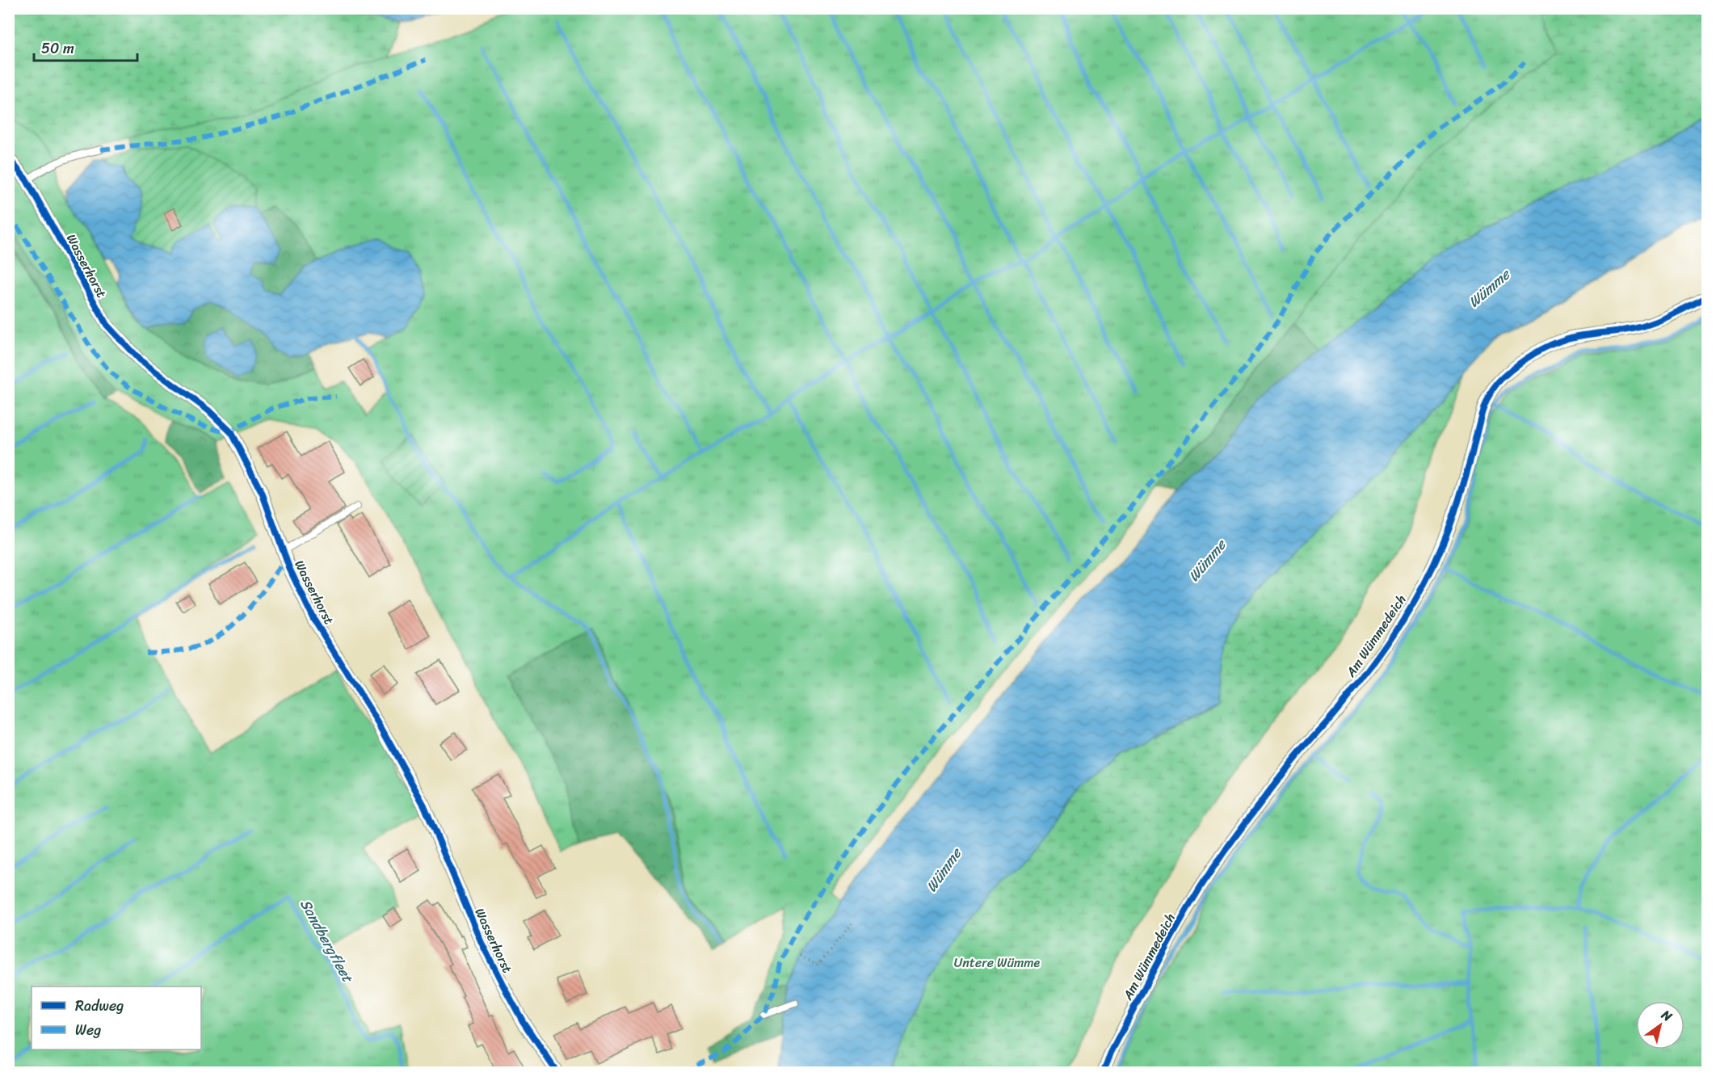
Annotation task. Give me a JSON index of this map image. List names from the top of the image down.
{
  "streets": {
    "street": ["Wasserhorst", "Am Wümmedeich"]
  },
  "water": ["Wümme", "Sandbergfleet"],
  "parks": ["Untere Wümme"],
  "legend": ["Radweg", "Weg"],
  "scale_bar": "50 m",
  "north": "top right"
}
